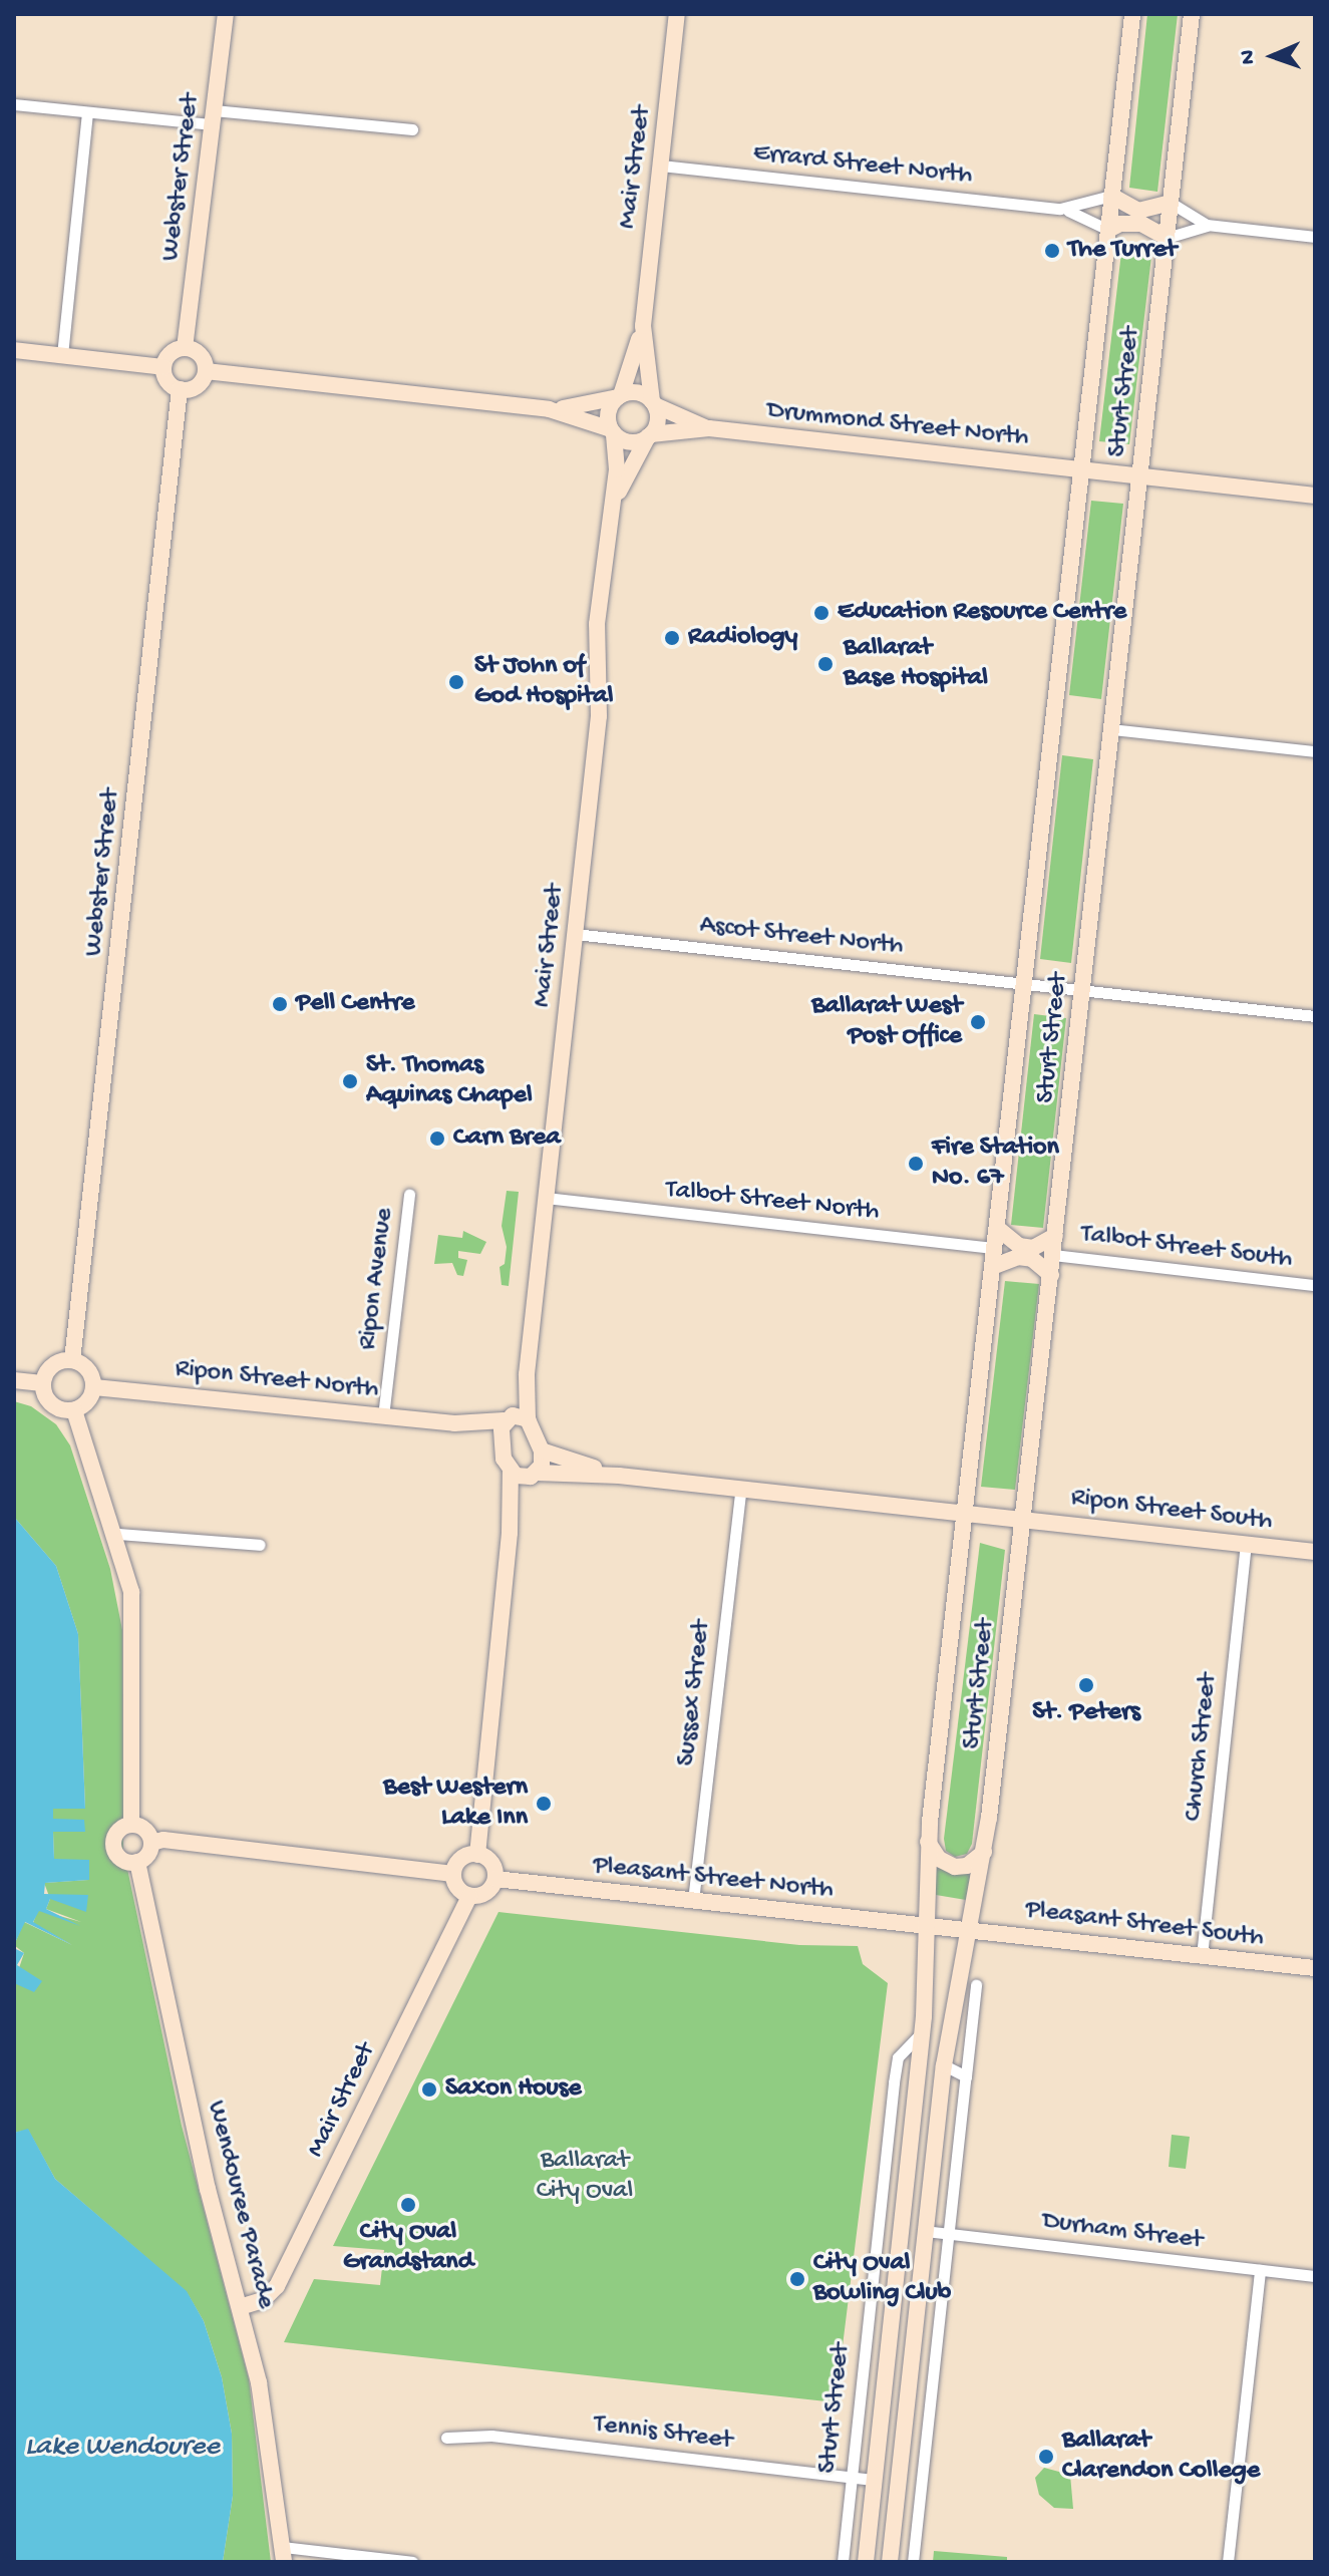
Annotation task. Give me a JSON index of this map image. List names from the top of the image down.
{
  "streets": {
    "main road": [
      "Mair Street",
      "Webster Street",
      "Sturt Street",
      "Drummond Street North",
      "Ripon Street North",
      "Ripon Street South",
      "Pleasant Street North",
      "Pleasant Street South",
      "Wendouree Parade"
    ],
    "street": [
      "Errard Street North",
      "Ascot Street North",
      "Talbot Street North",
      "Talbot Street South",
      "Ripon Avenue",
      "Sussex Street",
      "Church Street",
      "Durham Street",
      "Tennis Street"
    ]
  },
  "crossings": [
    ["Errard Street North", "Mair Street"],
    ["Errard Street North", "Sturt Street"],
    ["Mair Street", "Drummond Street North"],
    ["Mair Street", "Ascot Street North"],
    ["Mair Street", "Talbot Street North"],
    ["Mair Street", "Ripon Street North"],
    ["Mair Street", "Pleasant Street North"],
    ["Mair Street", "Wendouree Parade"],
    ["Webster Street", "Drummond Street North"],
    ["Webster Street", "Ripon Street North"],
    ["Sturt Street", "Drummond Street North"],
    ["Sturt Street", "Ascot Street North"],
    ["Sturt Street", "Talbot Street North"],
    ["Sturt Street", "Talbot Street South"],
    ["Sturt Street", "Ripon Street South"],
    ["Sturt Street", "Pleasant Street North"],
    ["Sturt Street", "Pleasant Street South"],
    ["Sturt Street", "Durham Street"],
    ["Sturt Street", "Tennis Street"],
    ["Ripon Avenue", "Ripon Street North"],
    ["Ripon Street South", "Church Street"],
    ["Sussex Street", "Pleasant Street North"],
    ["Church Street", "Pleasant Street South"],
    ["Pleasant Street North", "Pleasant Street South"]
  ],
  "water": ["Lake Wendouree"],
  "parks": ["Ballarat City Oval"],
  "places": [
    "The Turret",
    "Education Resource Centre",
    "Radiology",
    "Ballarat Base Hospital",
    "St John of God Hospital",
    "Pell Centre",
    "Ballarat West Post Office",
    "St. Thomas Aquinas Chapel",
    "Carn Brea",
    "Fire Station No. 67",
    "St. Peters",
    "Best Western Lake Inn",
    "Saxon House",
    "City Oval Grandstand",
    "City Oval Bowling Club",
    "Ballarat Clarendon College"
  ],
  "north": "left"
}
